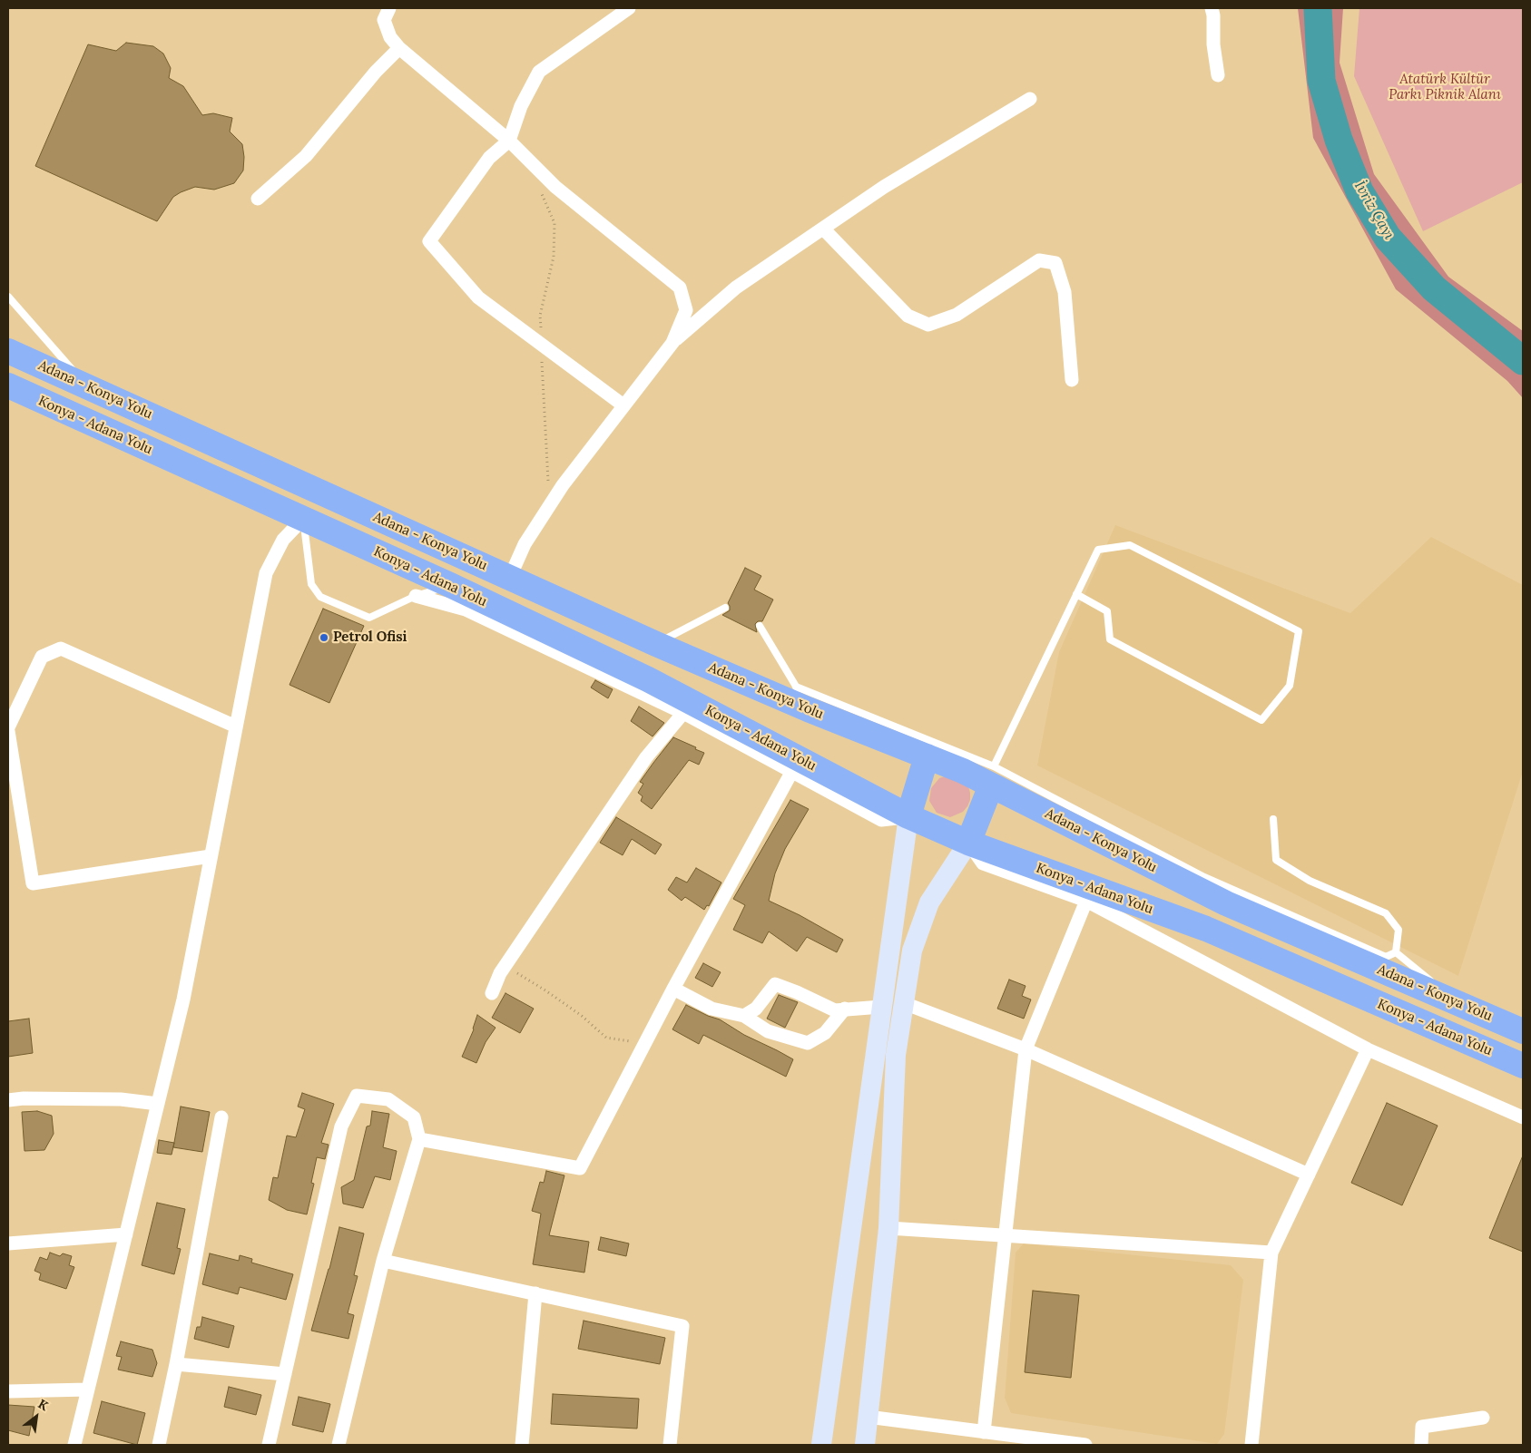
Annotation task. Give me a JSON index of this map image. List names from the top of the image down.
{
  "streets": {
    "highway": ["Adana - Konya Yolu", "Konya - Adana Yolu"]
  },
  "water": ["İvriz Çayı"],
  "parks": ["Atatürk Kültür Parkı Piknik Alanı"],
  "places": ["Petrol Ofisi"],
  "north": "top right"
}
